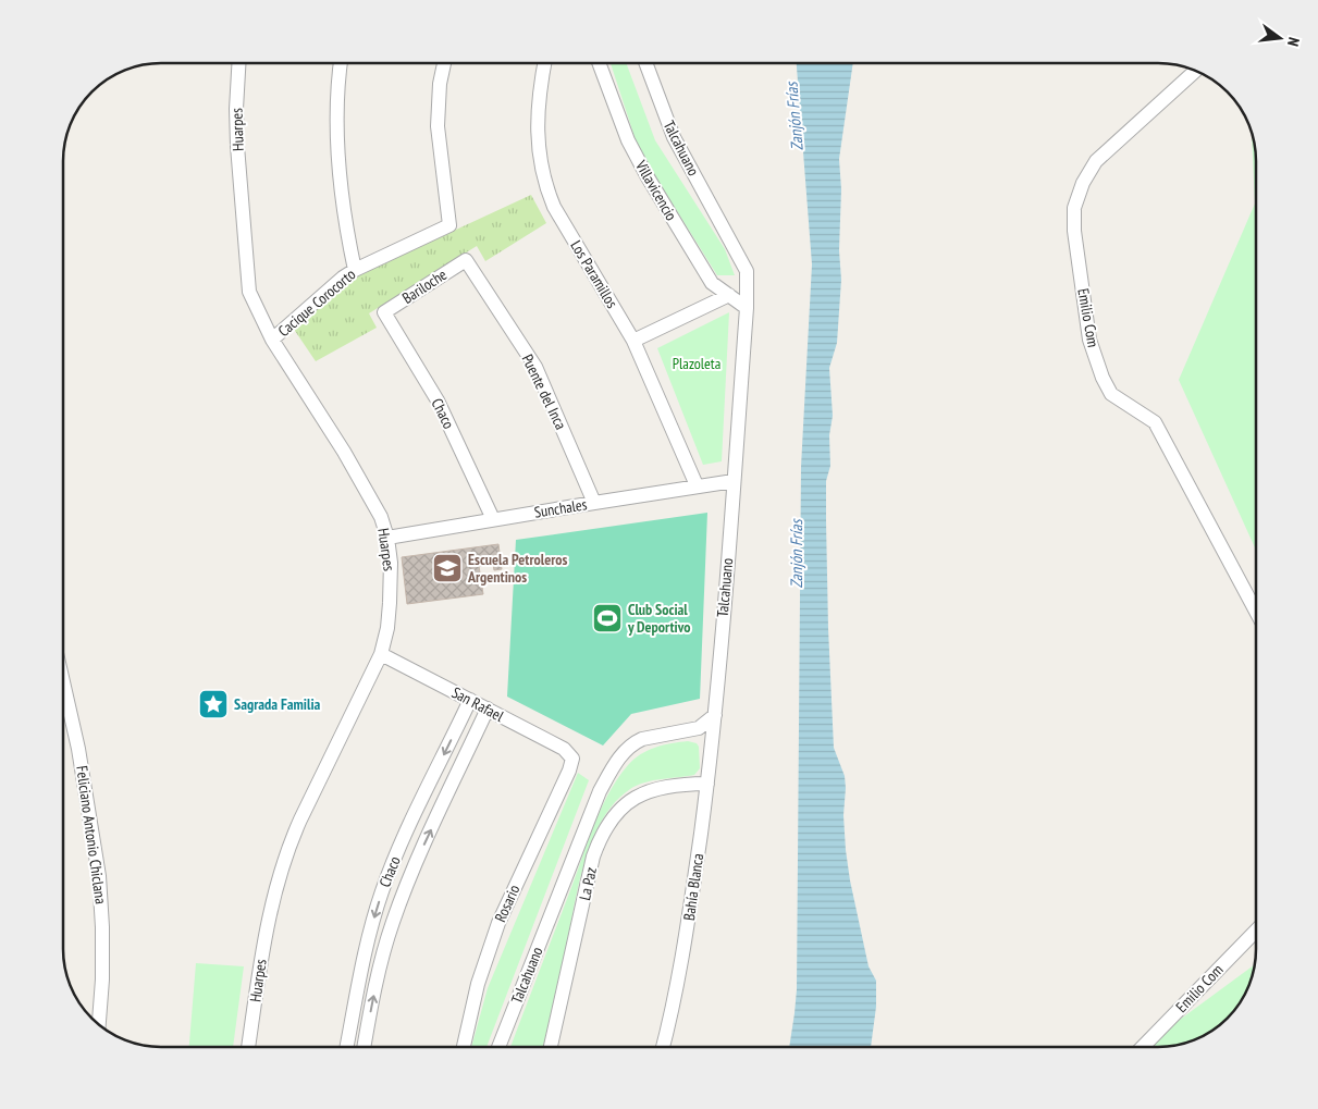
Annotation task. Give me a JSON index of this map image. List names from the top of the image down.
{
  "streets": {
    "street": [
      "Huarpes",
      "Talcahuano",
      "Villavicencio",
      "Los Paramillos",
      "Bariloche",
      "Cacique Corocorto",
      "Emilio Com",
      "Puente del Inca",
      "Chaco",
      "Sunchales",
      "San Rafael",
      "Feliciano Antonio Chiclana",
      "La Paz",
      "Bahía Blanca",
      "Rosario"
    ]
  },
  "crossings": [
    ["Huarpes", "Cacique Corocorto"],
    ["Huarpes", "Sunchales"],
    ["Huarpes", "San Rafael"],
    ["Talcahuano", "Villavicencio"],
    ["Talcahuano", "Sunchales"],
    ["Talcahuano", "Bahía Blanca"],
    ["Los Paramillos", "Sunchales"],
    ["Bariloche", "Puente del Inca"],
    ["Bariloche", "Chaco"],
    ["Puente del Inca", "Sunchales"],
    ["Chaco", "Sunchales"],
    ["Chaco", "San Rafael"],
    ["San Rafael", "Rosario"],
    ["La Paz", "Bahía Blanca"]
  ],
  "water": ["Zanjón Frías"],
  "parks": ["Plazoleta"],
  "places": {
    "school or university": ["Escuela Petroleros Argentinos"],
    "sports": ["Club Social y Deportivo"],
    "place": ["Sagrada Familia"]
  },
  "north": "right"
}
